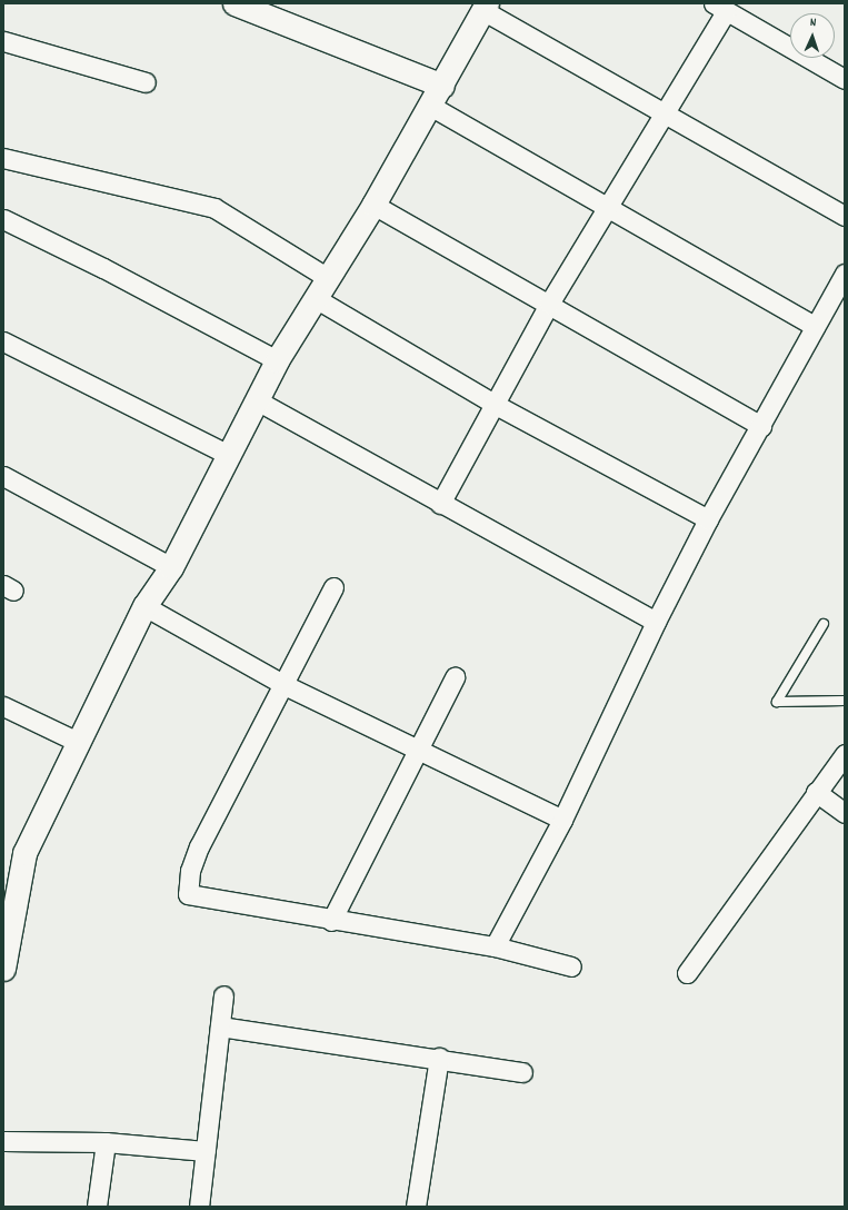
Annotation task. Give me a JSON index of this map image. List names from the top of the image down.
{
  "north": "top"
}
